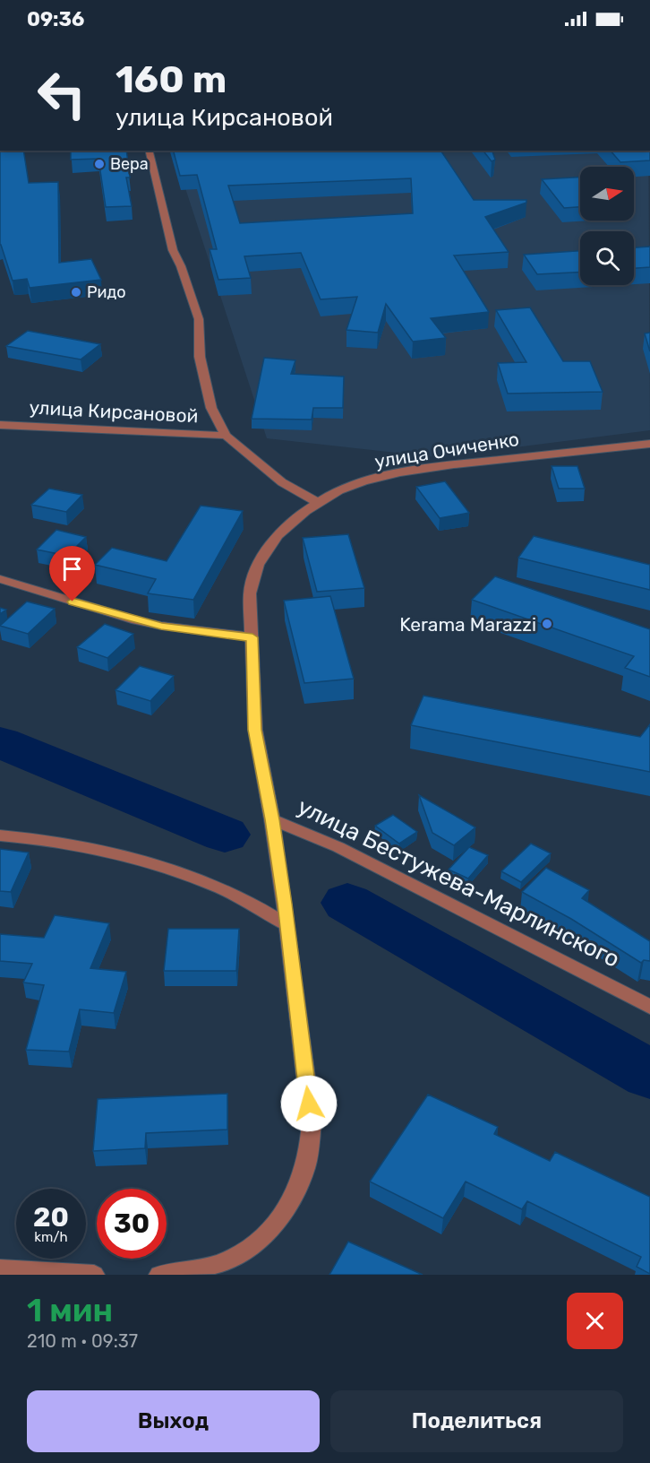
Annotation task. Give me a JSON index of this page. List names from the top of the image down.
{
  "streets": {
    "street": ["улица Кирсановой", "улица Очиченко", "улица Бестужева-Марлинского"]
  },
  "crossings": [
    ["улица Очиченко", "улица Бестужева-Марлинского"]
  ],
  "places": ["Вера", "Ридо", "Kerama Marazzi"],
  "north": "right",
  "page": {
    "status": "09:36",
    "turn": ["160 m", "улица Кирсановой"],
    "speed": "20 km/h",
    "limit": "30",
    "heading": ["1 мин", "210 m · 09:37"],
    "buttons": ["Выход", "Поделиться"]
  }
}
